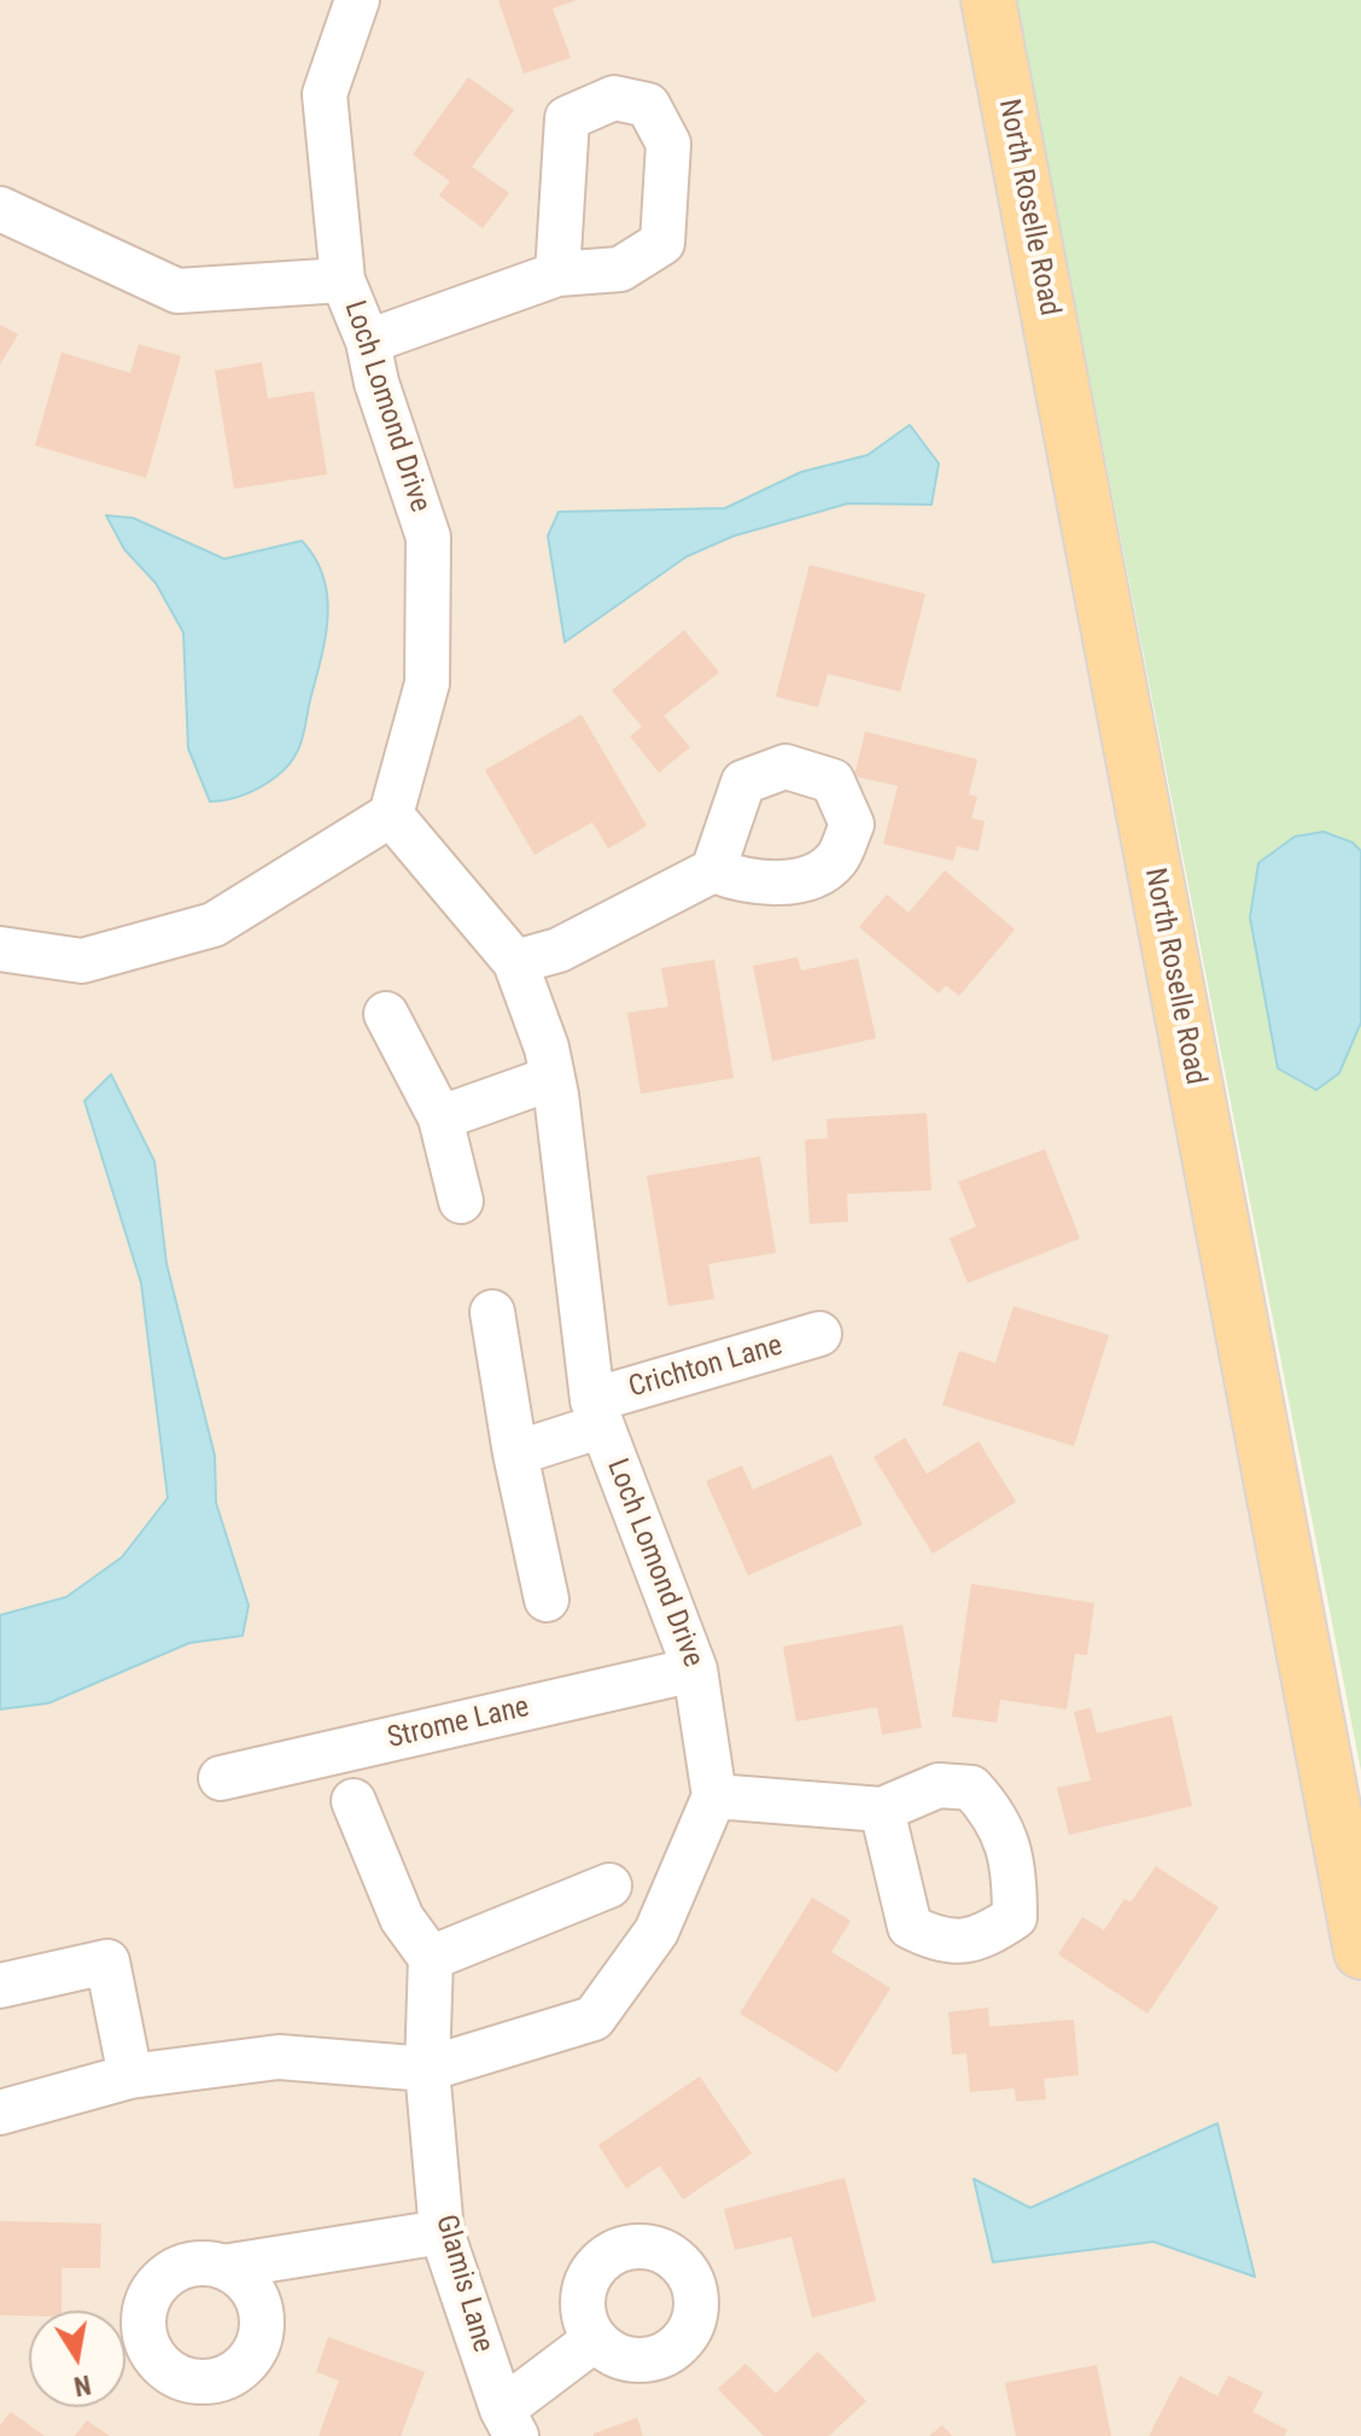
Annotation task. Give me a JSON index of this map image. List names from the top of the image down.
{
  "streets": {
    "main road": ["North Roselle Road"],
    "street": [
      "Loch Lomond Drive",
      "Crichton Lane",
      "Strome Lane",
      "Glamis Lane"
    ]
  },
  "crossings": [
    ["Loch Lomond Drive", "Crichton Lane"],
    ["Loch Lomond Drive", "Strome Lane"]
  ],
  "north": "bottom"
}
